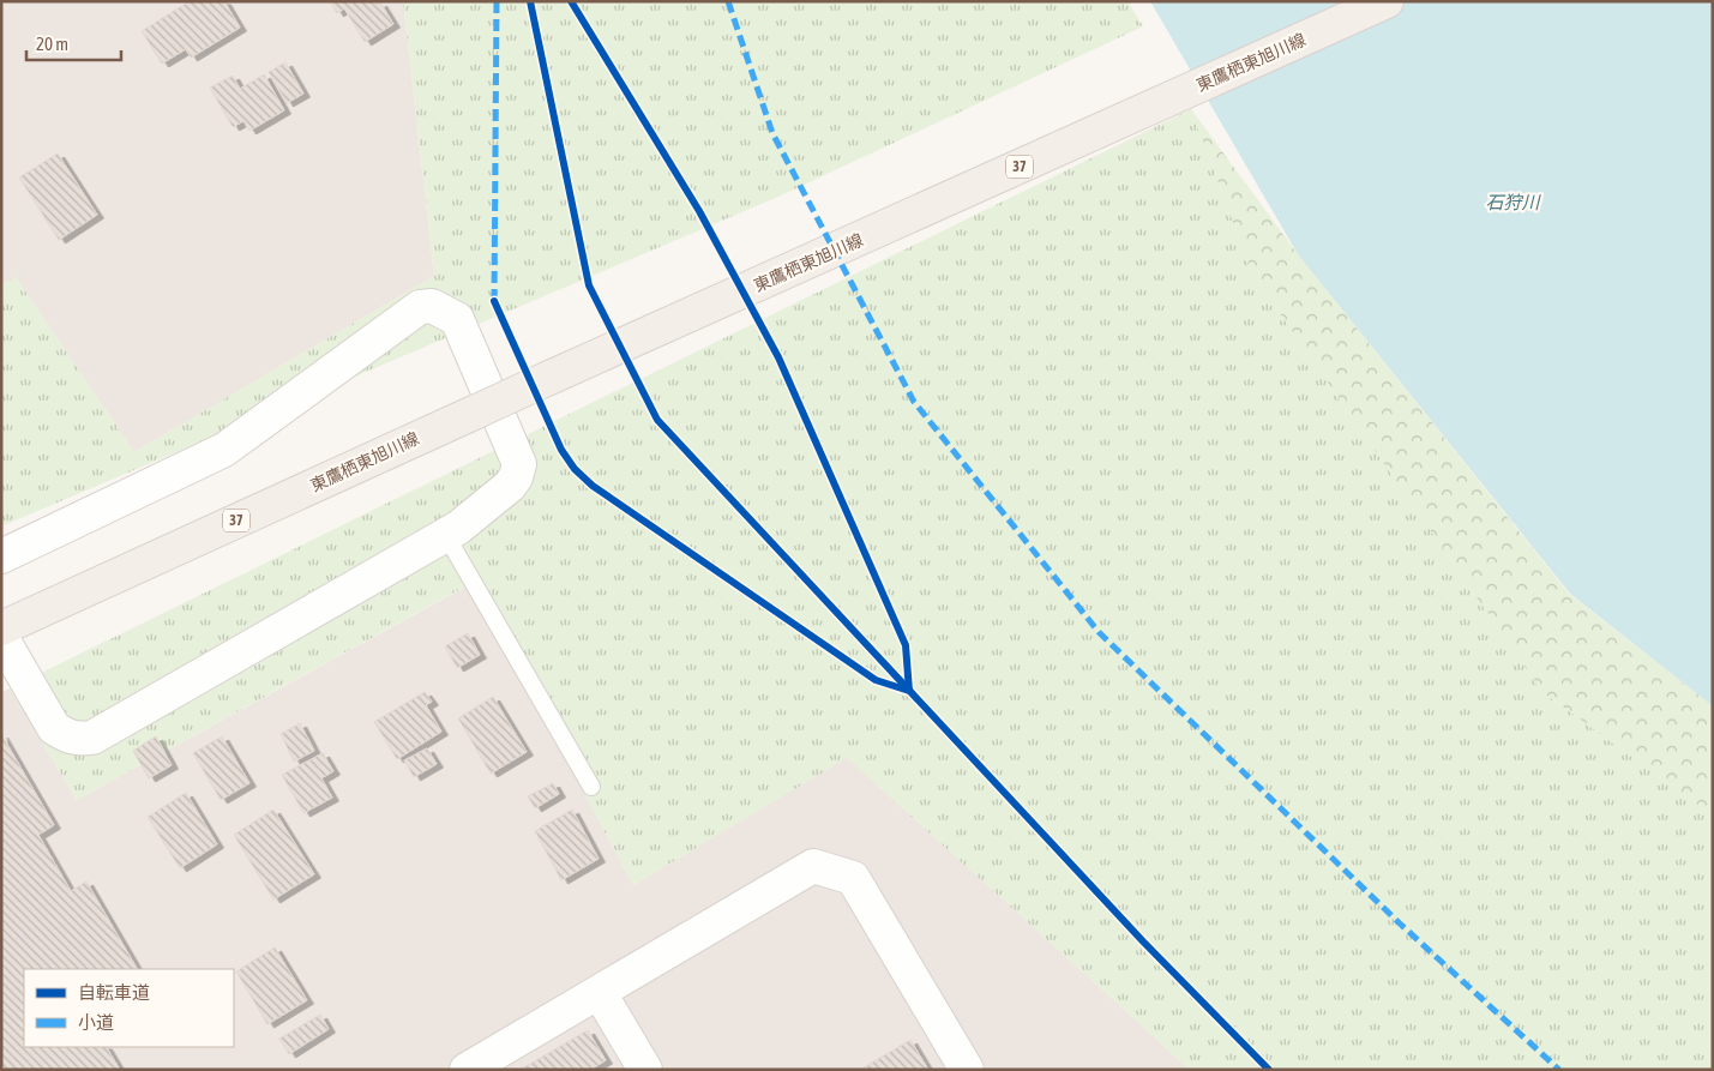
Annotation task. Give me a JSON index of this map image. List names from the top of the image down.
{
  "streets": {
    "main road": ["東鷹栖東旭川線", "37"]
  },
  "water": ["石狩川"],
  "legend": ["自転車道", "小道"],
  "scale_bar": "20 m"
}
